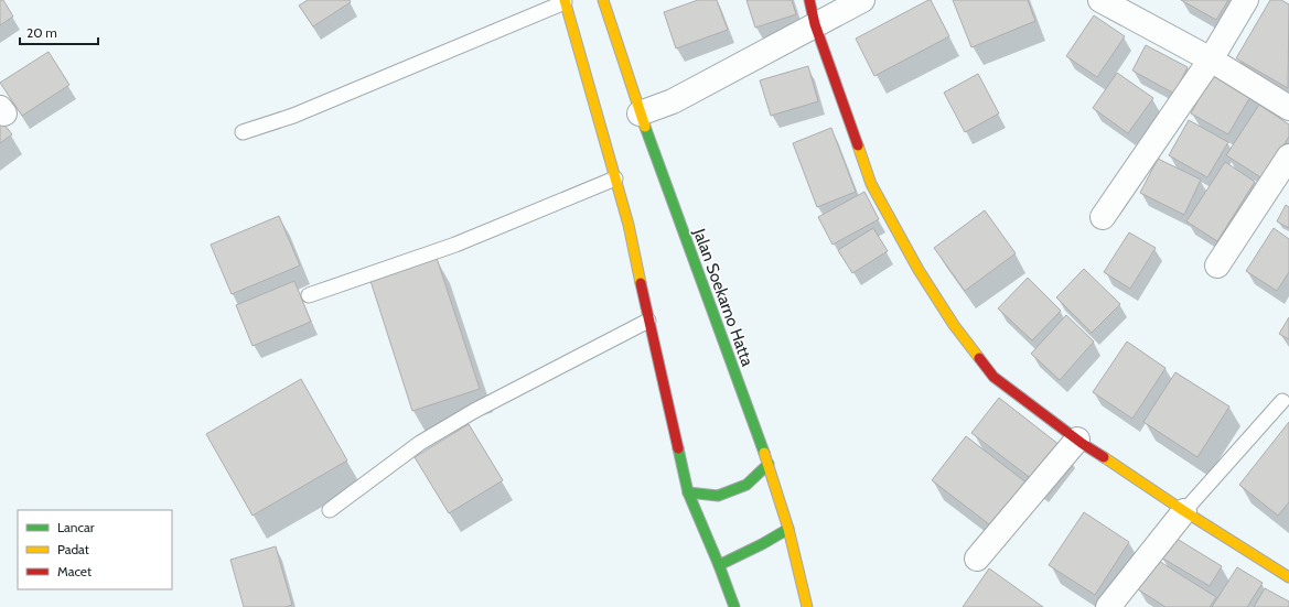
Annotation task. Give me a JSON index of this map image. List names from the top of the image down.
{
  "streets": {
    "main road": ["Jalan Soekarno Hatta"]
  },
  "legend": ["Lancar", "Padat", "Macet"],
  "scale_bar": "20 m"
}
